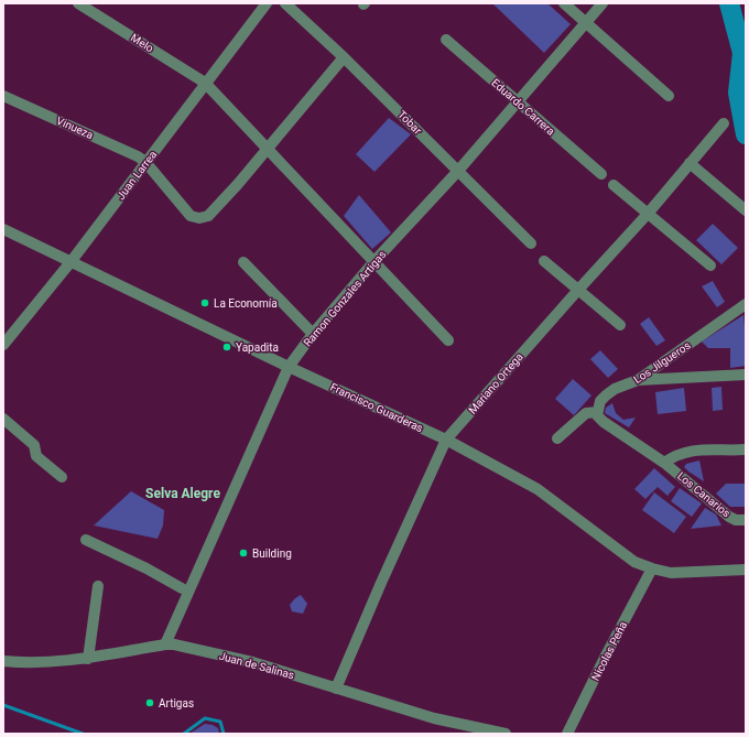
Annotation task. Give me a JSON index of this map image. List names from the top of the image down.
{
  "streets": {
    "street": [
      "Melo",
      "Eduardo Carrera",
      "Tobar",
      "Vinueza",
      "Juan Larrea",
      "Ramon Gonzales Artigas",
      "Los Jilgueros",
      "Mariano Ortega",
      "Francisco Guarderas",
      "Los Canarios",
      "Nicolas Peña",
      "Juan de Salinas"
    ]
  },
  "crossings": [
    ["Melo", "Juan Larrea"],
    ["Melo", "Ramon Gonzales Artigas"],
    ["Eduardo Carrera", "Ramon Gonzales Artigas"],
    ["Tobar", "Ramon Gonzales Artigas"],
    ["Vinueza", "Juan Larrea"],
    ["Juan Larrea", "Francisco Guarderas"],
    ["Ramon Gonzales Artigas", "Francisco Guarderas"],
    ["Ramon Gonzales Artigas", "Juan de Salinas"],
    ["Mariano Ortega", "Francisco Guarderas"],
    ["Mariano Ortega", "Juan de Salinas"],
    ["Francisco Guarderas", "Nicolas Peña"]
  ],
  "districts": ["Selva Alegre"],
  "places": [
    "La Economía",
    "Yapadita",
    "Building",
    "Artigas"
  ]
}
